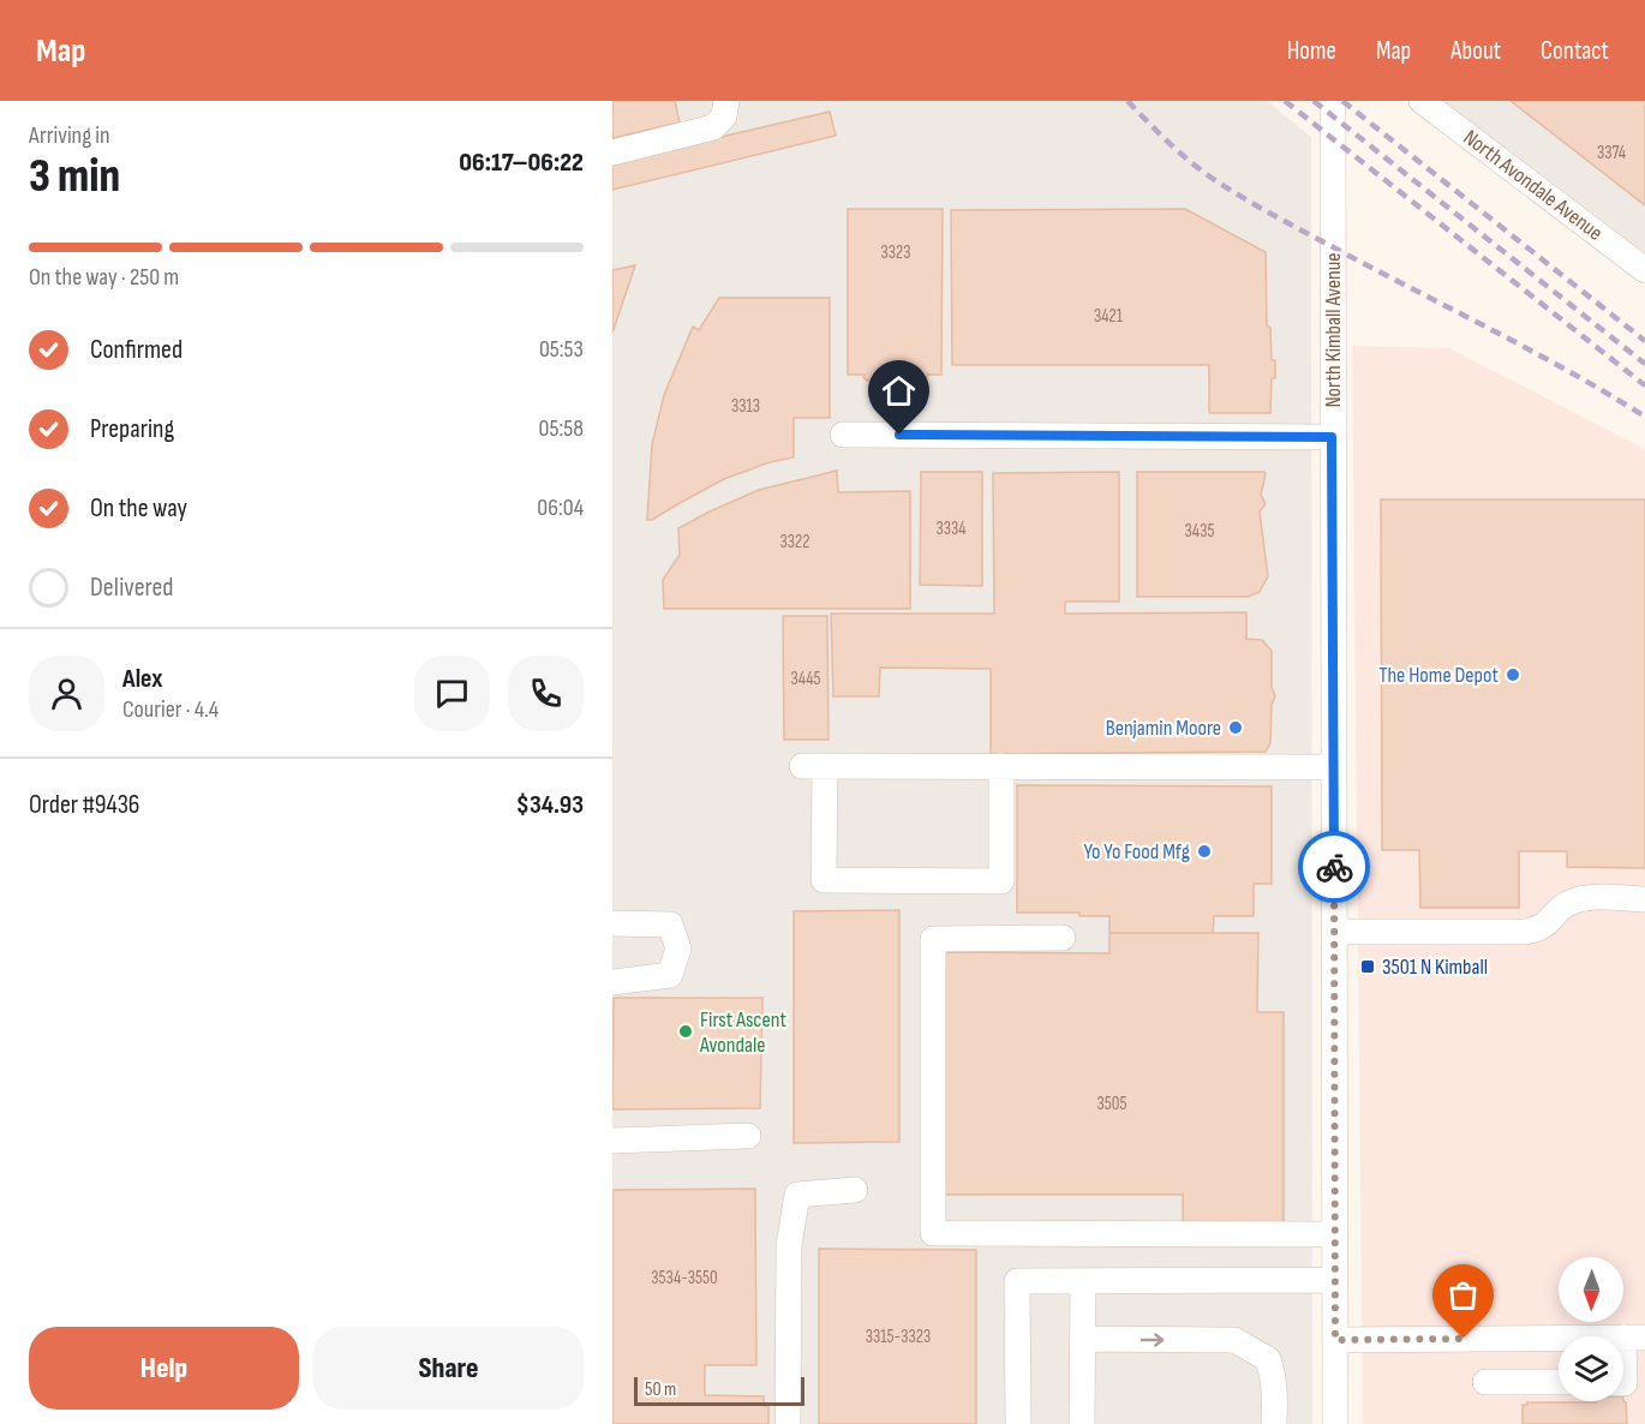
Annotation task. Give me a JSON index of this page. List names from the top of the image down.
{
  "streets": {
    "street": ["North Avondale Avenue", "North Kimball Avenue"]
  },
  "places": {
    "other": [
      "The Home Depot",
      "Benjamin Moore",
      "Yo Yo Food Mfg",
      "First Ascent Avondale"
    ],
    "transit": ["3501 N Kimball"]
  },
  "house_numbers": [
    "3374",
    "3323",
    "3421",
    "3313",
    "3334",
    "3435",
    "3322",
    "3445",
    "3505",
    "3534-3550",
    "3315-3323"
  ],
  "scale_bar": "50 m",
  "north": "bottom",
  "page": {
    "header": "Map",
    "nav": [
      "Home",
      "Map",
      "About",
      "Contact"
    ],
    "heading": ["3 min", "Arriving in", "06:17–06:22"],
    "panel": [
      "Alex",
      "Courier · 4.4",
      "Order #9436",
      "$34.93"
    ],
    "bar": "On the way · 250 m",
    "list": [
      ["Confirmed", "05:53"],
      ["Preparing", "05:58"],
      ["On the way", "06:04"],
      "Delivered"
    ],
    "buttons": ["Help", "Share"],
    "scale": "50 m"
  }
}
